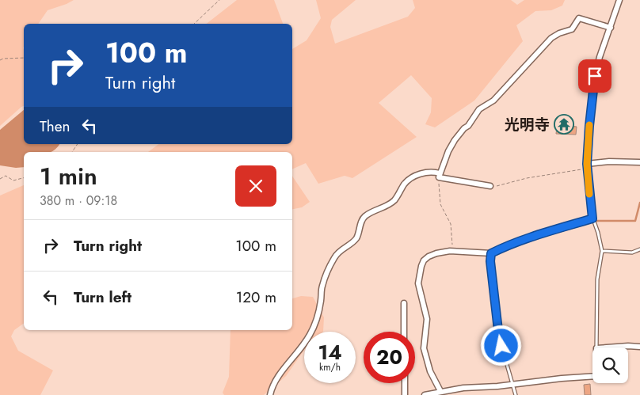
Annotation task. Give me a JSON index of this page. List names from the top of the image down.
{
  "places": {
    "temple": ["光明寺"]
  },
  "page": {
    "turn": ["100 m", "Turn right"],
    "then": "Then",
    "heading": ["1 min", "380 m · 09:18"],
    "list": [
      {
        "name": "Turn right",
        "value": "100 m"
      },
      {
        "name": "Turn left",
        "value": "120 m"
      }
    ],
    "speed": "14 km/h",
    "limit": "20"
  }
}
